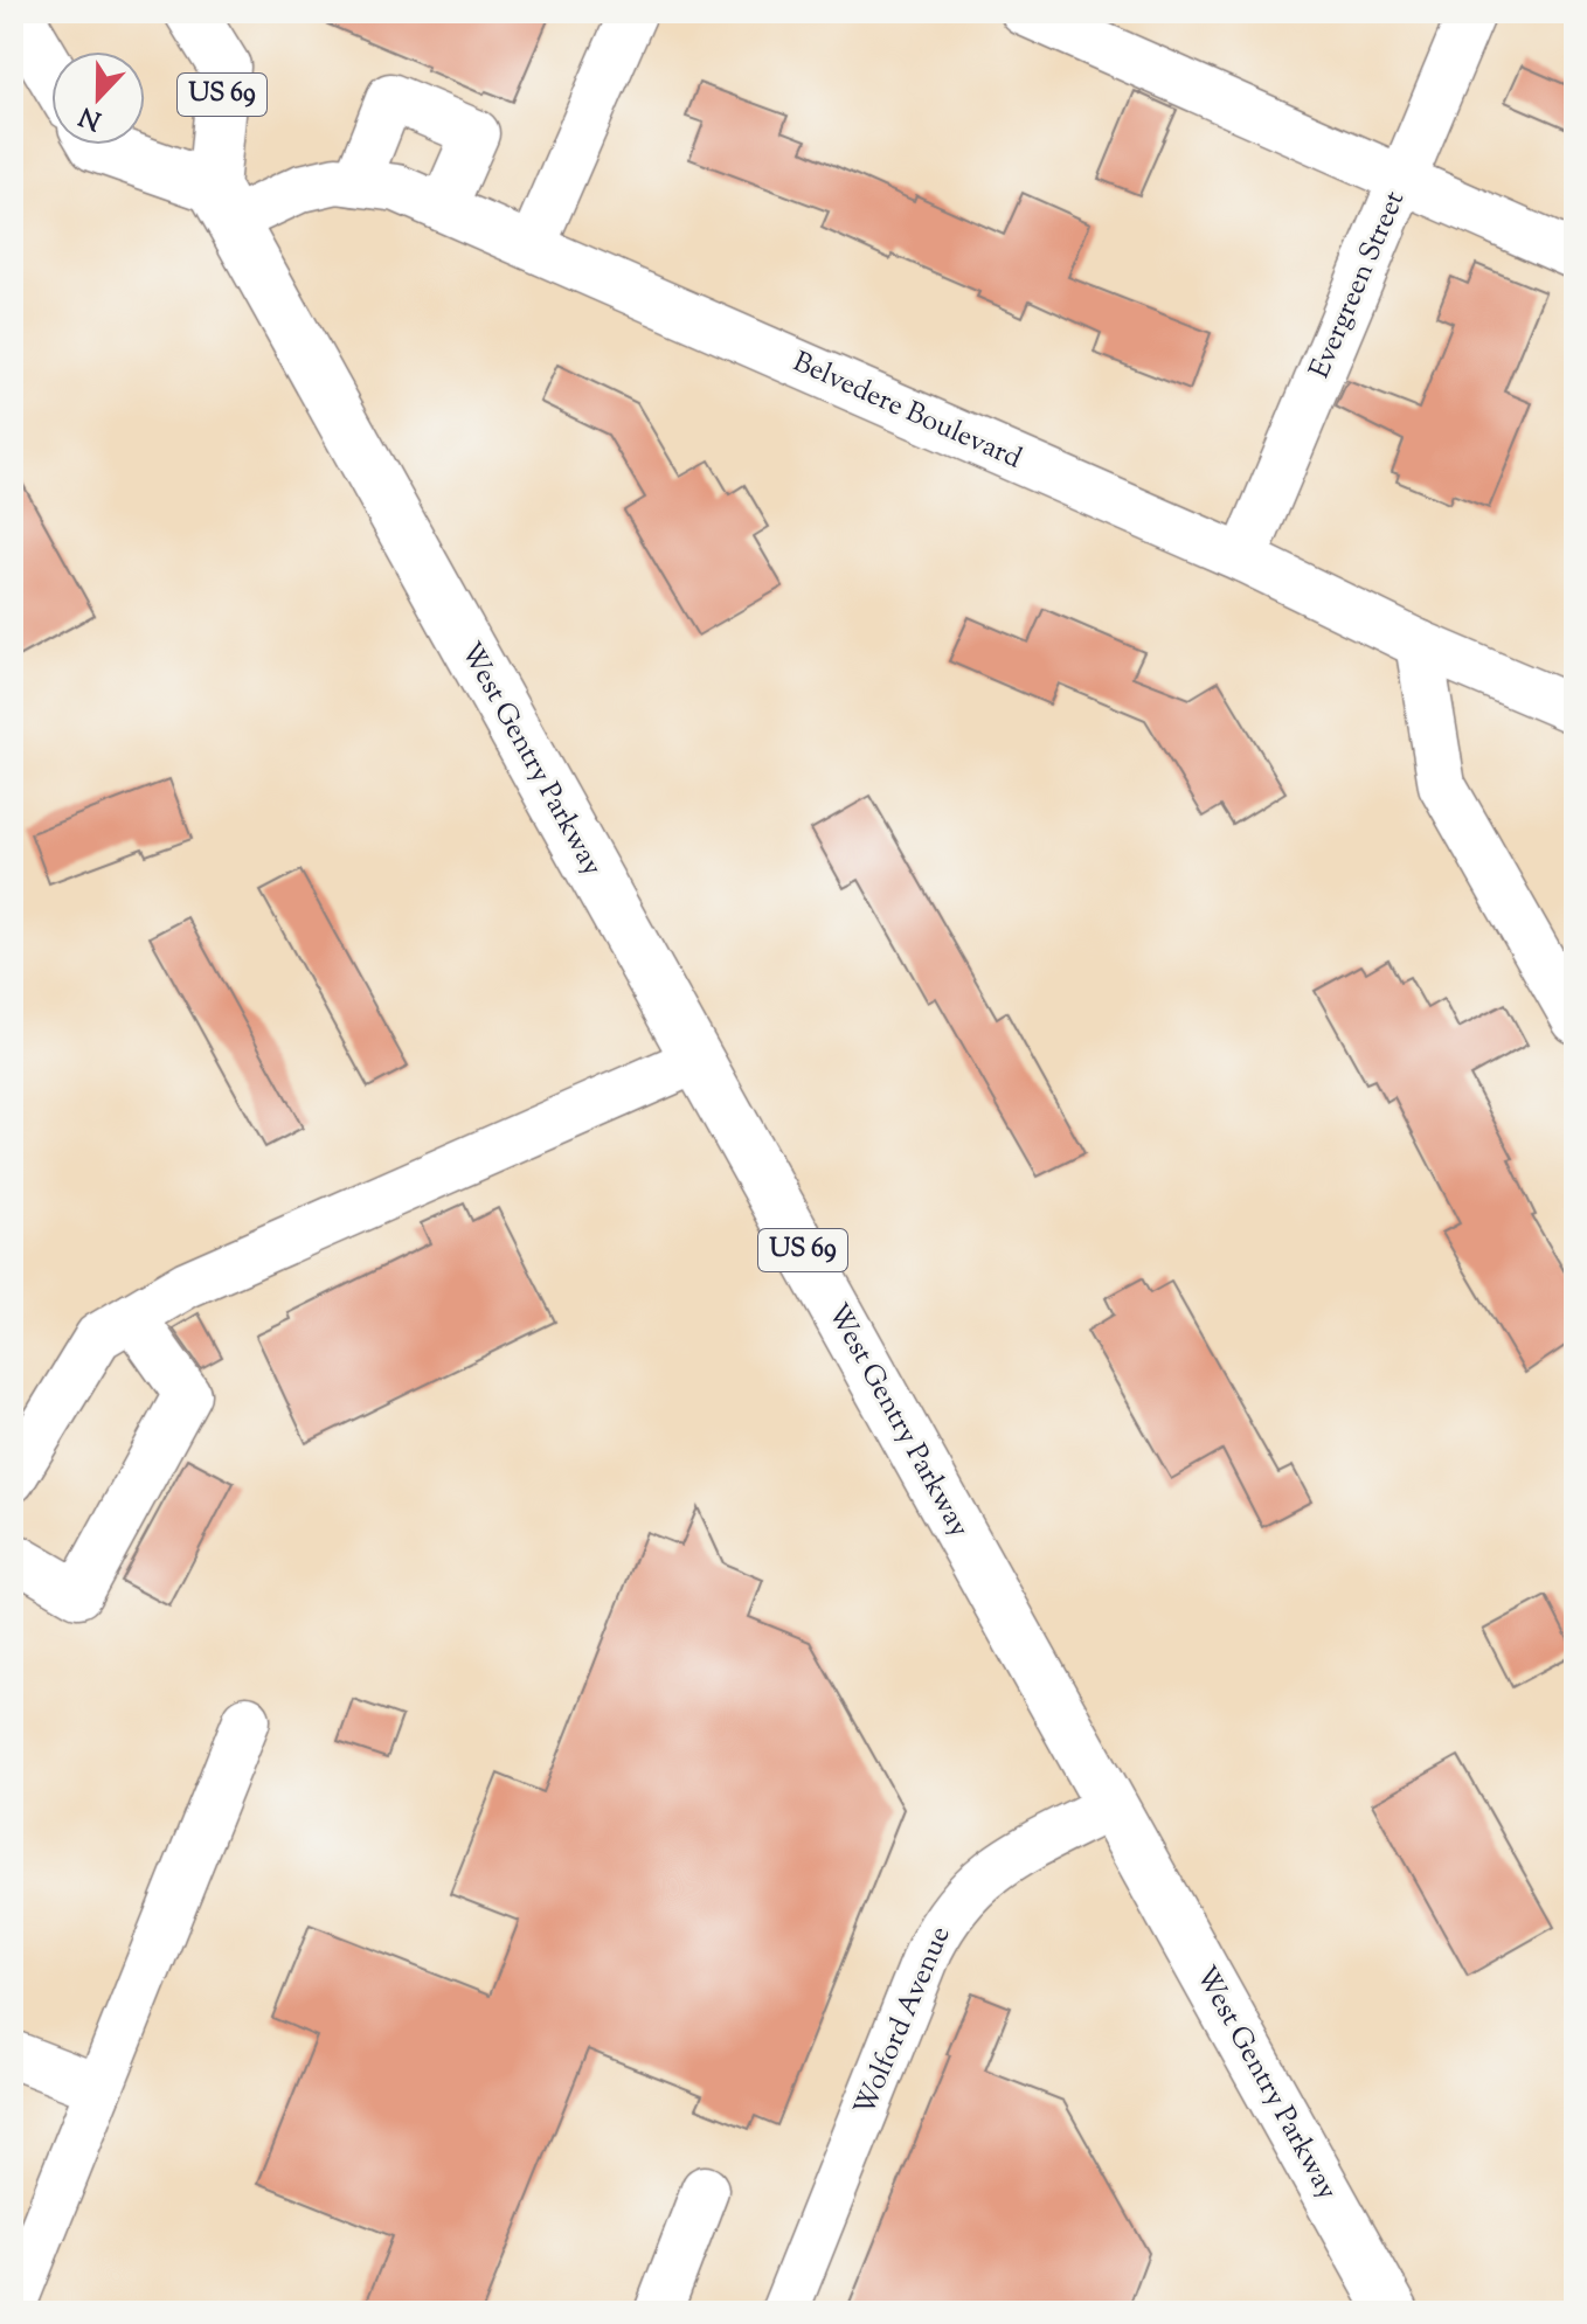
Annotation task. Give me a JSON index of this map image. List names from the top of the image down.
{
  "streets": {
    "main road": ["US 69", "West Gentry Parkway"],
    "street": ["Evergreen Street", "Belvedere Boulevard", "Wolford Avenue"]
  },
  "crossings": [
    ["US 69", "Belvedere Boulevard"],
    ["US 69", "West Gentry Parkway"],
    ["Evergreen Street", "Belvedere Boulevard"],
    ["Belvedere Boulevard", "West Gentry Parkway"],
    ["West Gentry Parkway", "Wolford Avenue"]
  ],
  "north": "bottom"
}
